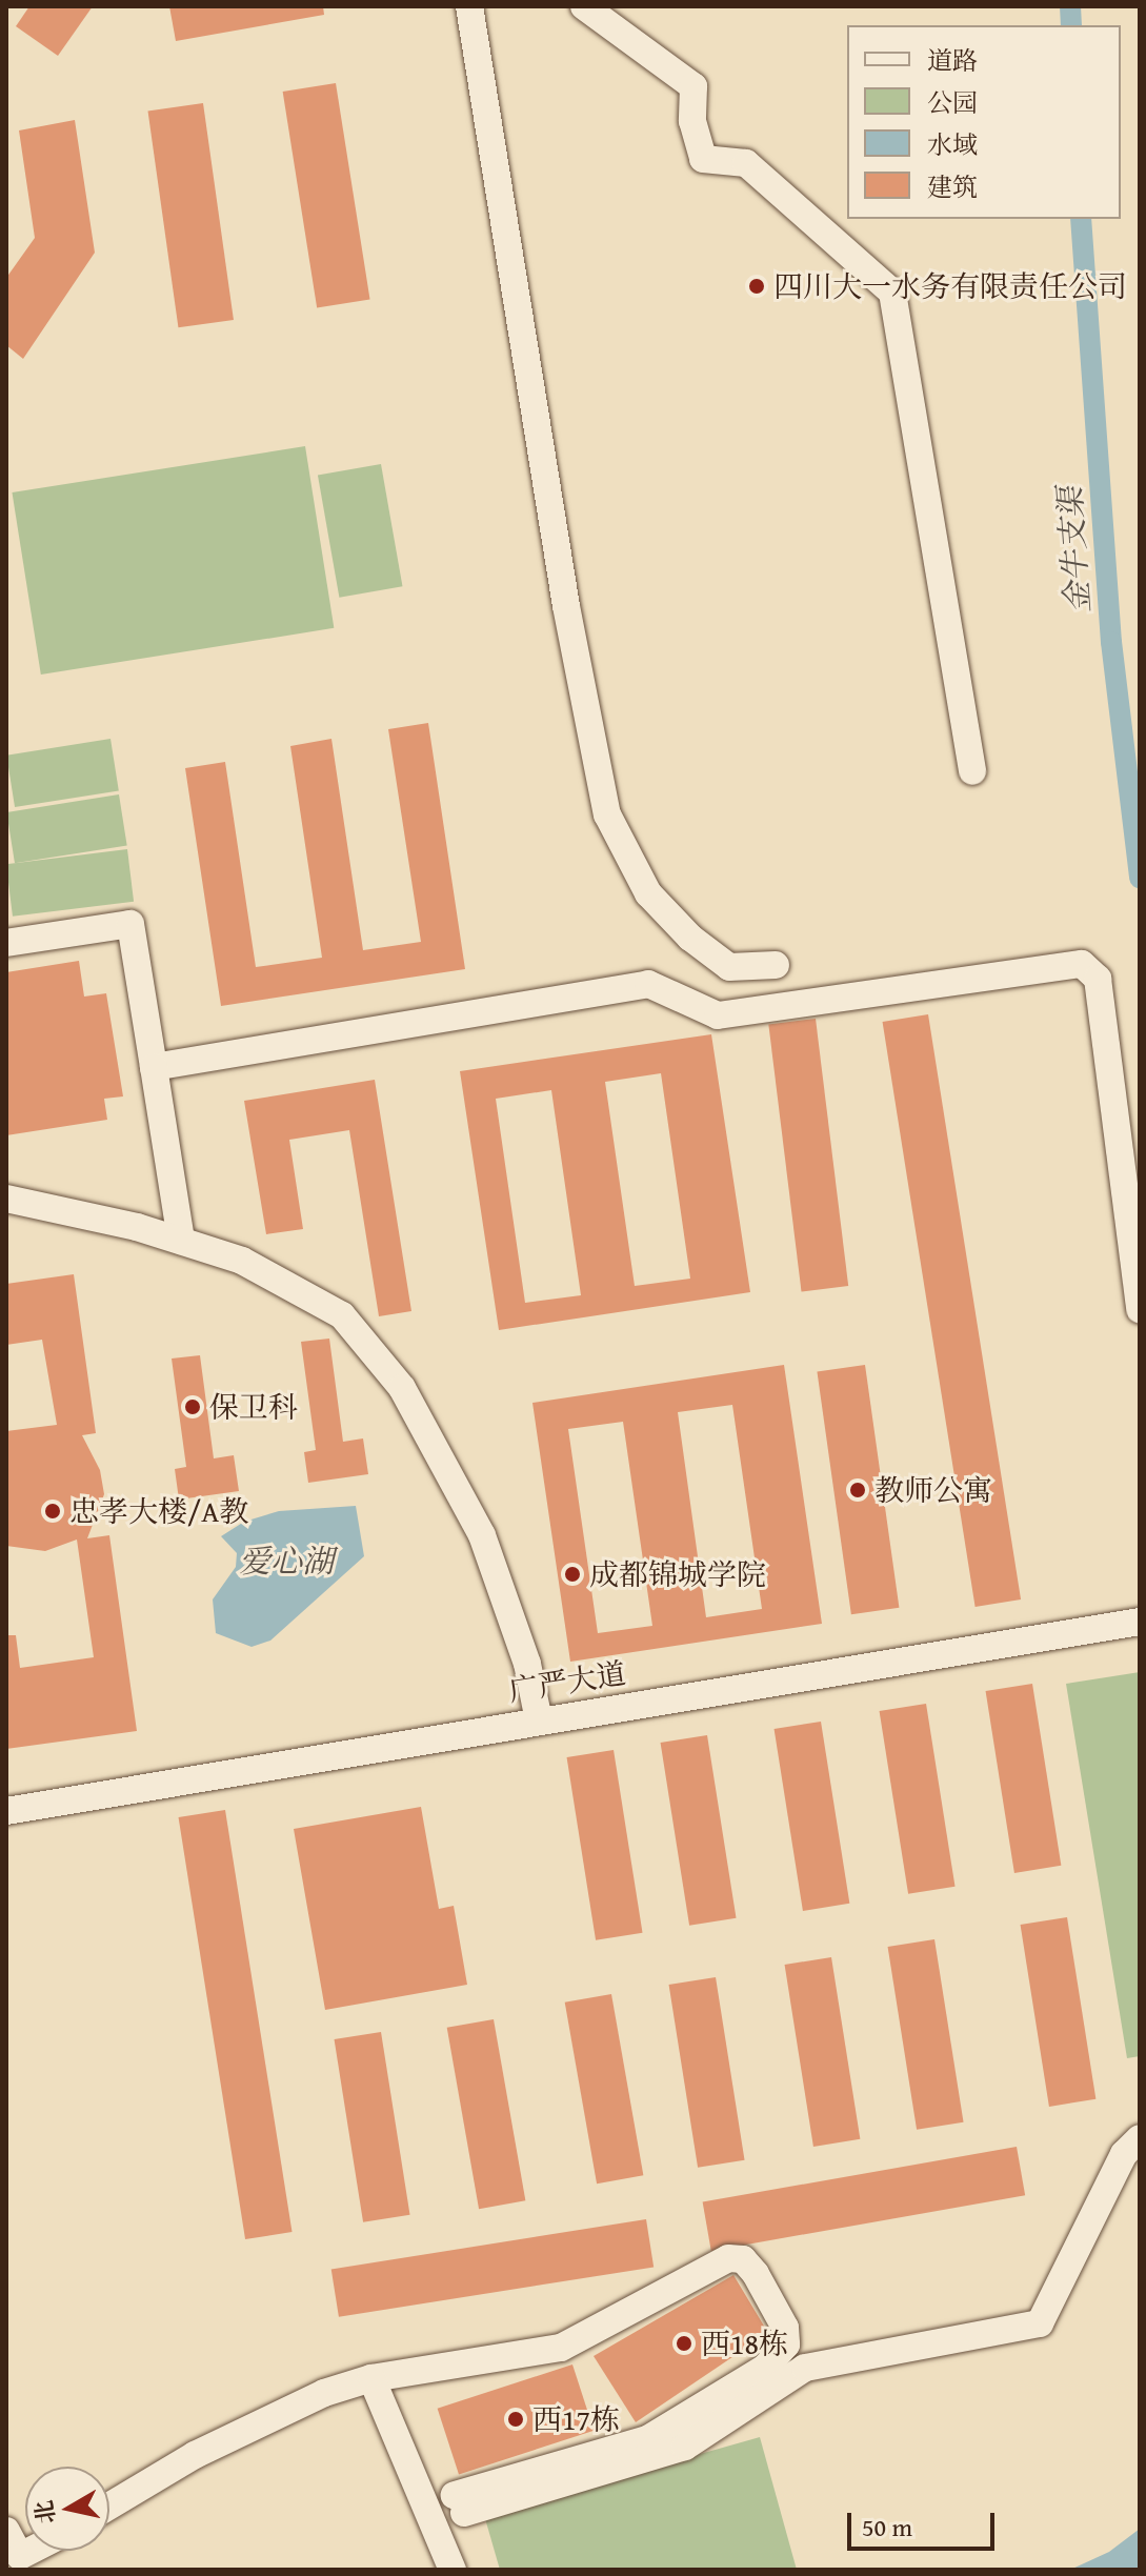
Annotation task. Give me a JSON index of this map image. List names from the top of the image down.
{
  "streets": {
    "street": ["广严大道"]
  },
  "water": ["金牛支渠", "爱心湖"],
  "places": [
    "四川大一水务有限责任公司",
    "保卫科",
    "教师公寓",
    "忠孝大楼/A教",
    "成都锦城学院",
    "西18栋",
    "西17栋"
  ],
  "legend": [
    "道路",
    "公园",
    "水域",
    "建筑"
  ],
  "scale_bar": "50 m",
  "north": "left"
}
